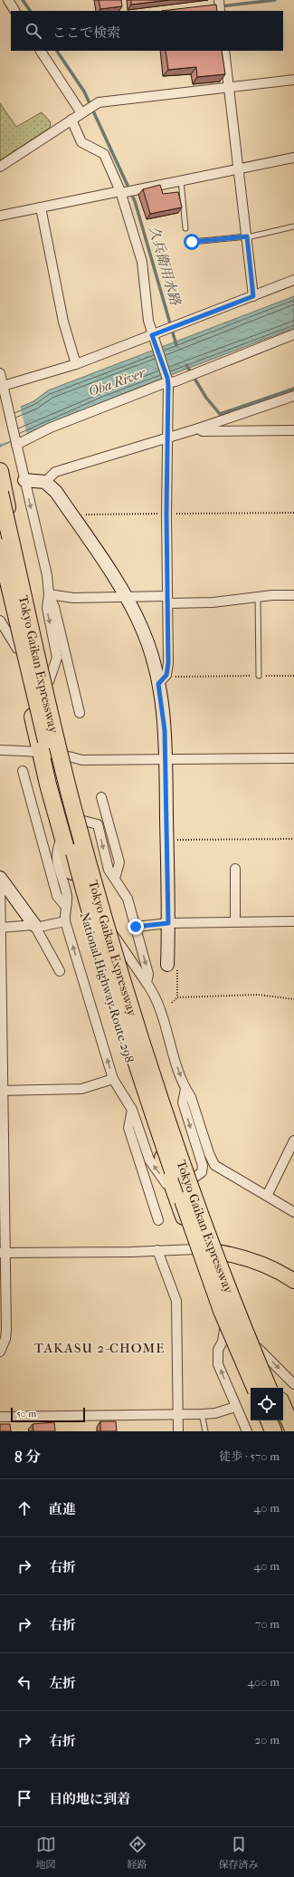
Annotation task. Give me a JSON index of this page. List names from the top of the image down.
{
  "streets": {
    "highway": ["Tokyo Gaikan Expressway", "National Highway Route 298"]
  },
  "districts": ["TAKASU 2-CHOME"],
  "water": ["久兵衛用水路", "Oba River"],
  "scale_bar": "50 m",
  "page": {
    "search": "ここで検索",
    "scale": "50 m",
    "heading": ["8 分", "徒歩 · 570 m"],
    "list": [
      ["直進", "40 m"],
      ["右折", "40 m"],
      ["右折", "70 m"],
      ["左折", "400 m"],
      ["右折", "20 m"],
      "目的地に到着"
    ],
    "nav": ["地図", "経路", "保存済み"]
  }
}
